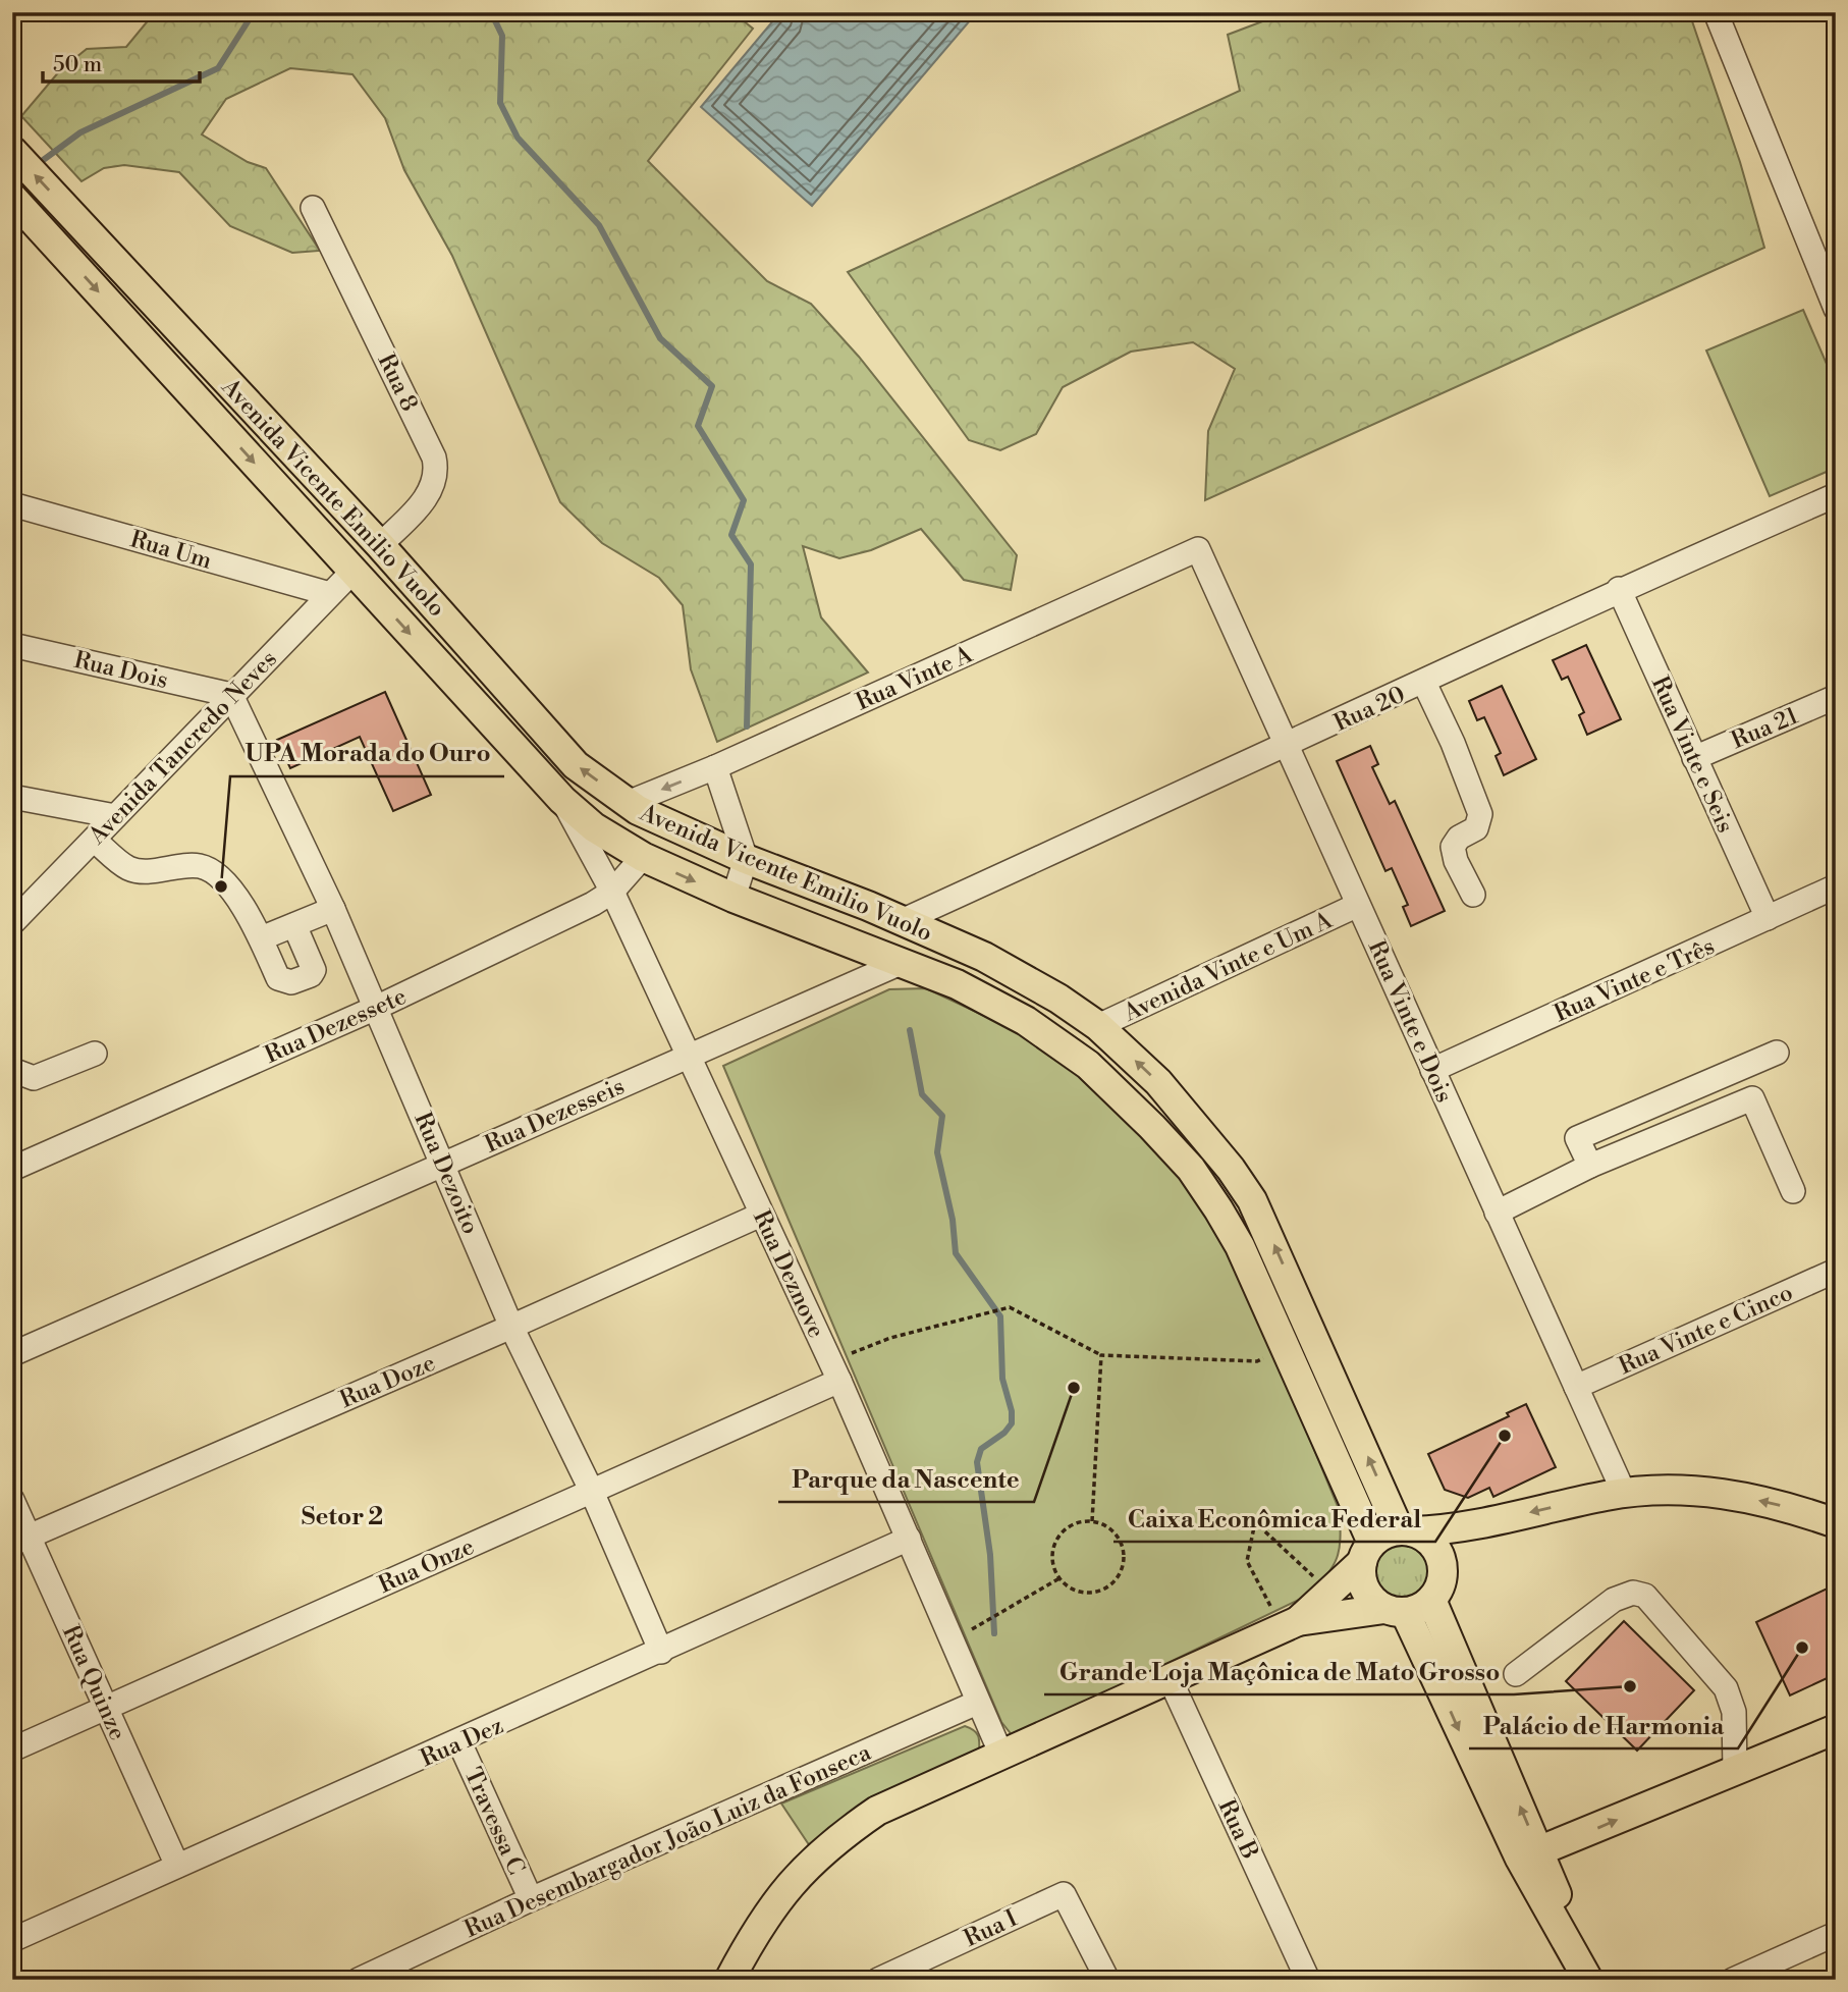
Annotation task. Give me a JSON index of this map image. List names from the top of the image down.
{
  "streets": {
    "main road": ["Avenida Vicente Emilio Vuolo"],
    "street": [
      "Rua 8",
      "Rua Um",
      "Rua Dois",
      "Rua Vinte A",
      "Rua 20",
      "Rua 21",
      "Avenida Tancredo Neves",
      "Rua Vinte e Seis",
      "Avenida Vinte e Um A",
      "Rua Vinte e Três",
      "Rua Vinte e Dois",
      "Rua Dezessete",
      "Rua Dezesseis",
      "Rua Dezoito",
      "Rua Deznove",
      "Rua Vinte e Cinco",
      "Rua Doze",
      "Rua Onze",
      "Rua Quinze",
      "Rua Dez",
      "Travessa C",
      "Rua B",
      "Rua Desembargador João Luiz da Fonseca",
      "Rua I"
    ]
  },
  "crossings": [
    ["Rua 8", "Avenida Vicente Emilio Vuolo"],
    ["Avenida Vicente Emilio Vuolo", "Rua Vinte A"],
    ["Avenida Vicente Emilio Vuolo", "Rua 20"],
    ["Avenida Vicente Emilio Vuolo", "Avenida Tancredo Neves"],
    ["Avenida Vicente Emilio Vuolo", "Avenida Vinte e Um A"],
    ["Avenida Vicente Emilio Vuolo", "Rua Dezessete"],
    ["Avenida Vicente Emilio Vuolo", "Rua Dezesseis"],
    ["Avenida Vicente Emilio Vuolo", "Rua Deznove"],
    ["Rua Um", "Avenida Tancredo Neves"],
    ["Rua Dois", "Avenida Tancredo Neves"],
    ["Rua Dois", "Rua Dezoito"],
    ["Rua Vinte A", "Rua Vinte e Dois"],
    ["Rua 20", "Rua Vinte e Seis"],
    ["Rua 20", "Rua Vinte e Dois"],
    ["Rua 21", "Rua Vinte e Seis"],
    ["Avenida Tancredo Neves", "Rua Dezoito"],
    ["Rua Vinte e Seis", "Rua Vinte e Três"],
    ["Avenida Vinte e Um A", "Rua Vinte e Dois"],
    ["Rua Vinte e Três", "Rua Vinte e Dois"],
    ["Rua Vinte e Dois", "Rua Vinte e Cinco"],
    ["Rua Dezessete", "Rua Dezoito"],
    ["Rua Dezessete", "Rua Deznove"],
    ["Rua Dezesseis", "Rua Dezoito"],
    ["Rua Dezesseis", "Rua Deznove"],
    ["Rua Dezoito", "Rua Doze"],
    ["Rua Dezoito", "Rua Onze"],
    ["Rua Dezoito", "Rua Dez"],
    ["Rua Deznove", "Rua Doze"],
    ["Rua Deznove", "Rua Onze"],
    ["Rua Deznove", "Rua Dez"],
    ["Rua Deznove", "Rua Desembargador João Luiz da Fonseca"],
    ["Rua Doze", "Rua Quinze"],
    ["Rua Onze", "Rua Quinze"],
    ["Rua Quinze", "Rua Dez"],
    ["Rua Dez", "Travessa C"],
    ["Travessa C", "Rua Desembargador João Luiz da Fonseca"]
  ],
  "districts": ["Setor 2"],
  "places": [
    "UPA Morada do Ouro",
    "Parque da Nascente",
    "Caixa Econômica Federal",
    "Palácio de Harmonia",
    "Grande Loja Maçônica de Mato Grosso"
  ],
  "scale_bar": "50 m"
}
